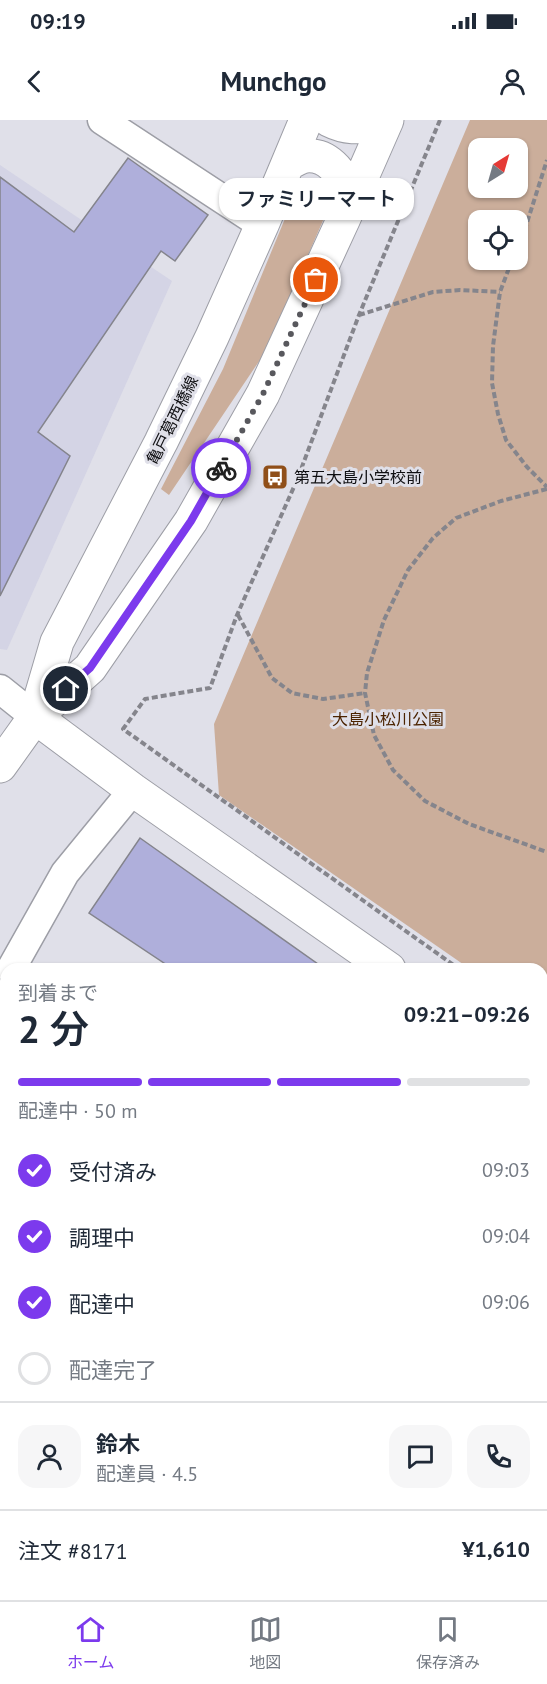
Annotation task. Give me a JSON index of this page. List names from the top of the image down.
{
  "streets": {
    "main road": ["亀戸葛西橋線"]
  },
  "parks": ["大島小松川公園"],
  "places": {
    "other": ["ファミリーマート"],
    "bus stop": ["第五大島小学校前"]
  },
  "north": "top right",
  "page": {
    "status": "09:19",
    "header": "Munchgo",
    "bubble": "ファミリーマート",
    "heading": ["2 分", "到着まで", "09:21–09:26"],
    "panel": [
      "鈴木",
      "配達員 · 4.5",
      "注文 #8171",
      "¥1,610"
    ],
    "bar": "配達中 · 50 m",
    "list": [
      ["受付済み", "09:03"],
      ["調理中", "09:04"],
      ["配達中", "09:06"],
      "配達完了"
    ],
    "tabs": ["ホーム", "地図", "保存済み"]
  }
}
